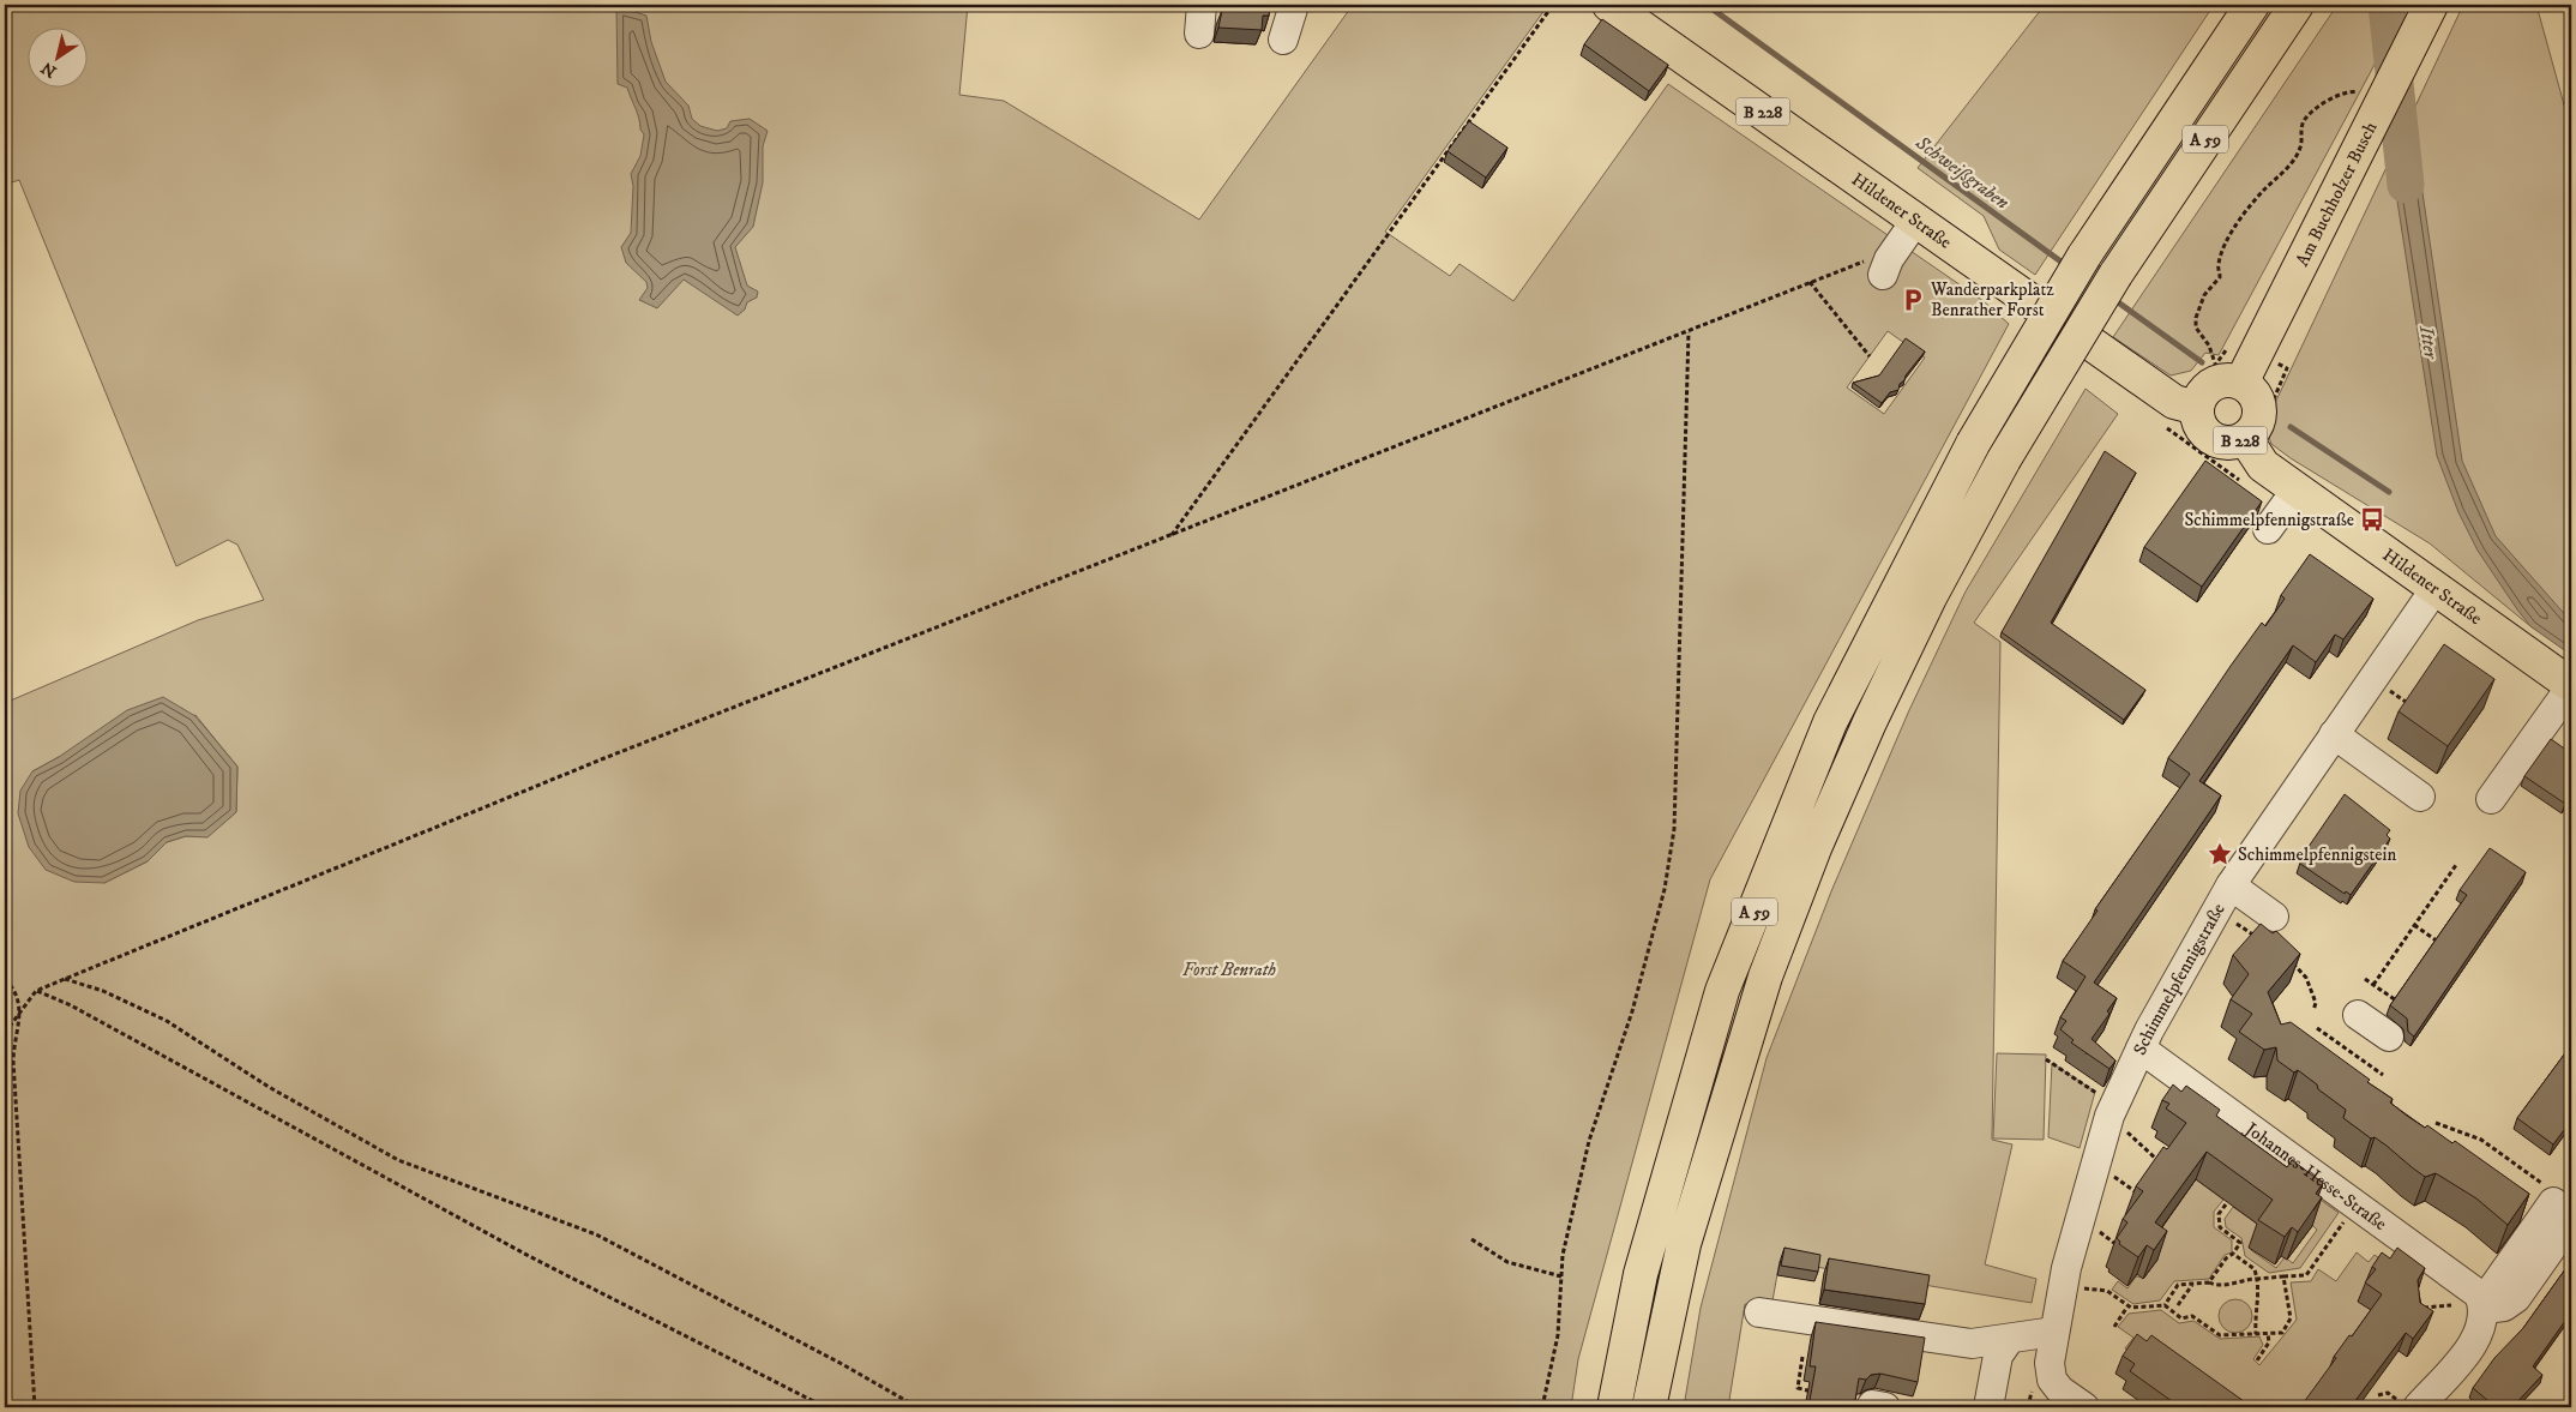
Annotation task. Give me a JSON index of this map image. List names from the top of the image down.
{
  "streets": {
    "main road": [
      "B 228",
      "A 59",
      "Am Buchholzer Busch",
      "Hildener Straße"
    ],
    "street": ["Schimmelpfennigstraße", "Johannes-Hesse-Straße"]
  },
  "crossings": [
    ["B 228", "Am Buchholzer Busch"],
    ["B 228", "Hildener Straße"],
    ["Am Buchholzer Busch", "Hildener Straße"],
    ["Hildener Straße", "Schimmelpfennigstraße"],
    ["Schimmelpfennigstraße", "Johannes-Hesse-Straße"]
  ],
  "water": ["Schweißgraben", "Itter"],
  "parks": ["Forst Benrath"],
  "places": {
    "parking": ["Wanderparkplatz Benrather Forst"],
    "bus stop": ["Schimmelpfennigstraße"],
    "place": ["Schimmelpfennigstein"]
  },
  "north": "bottom left"
}
